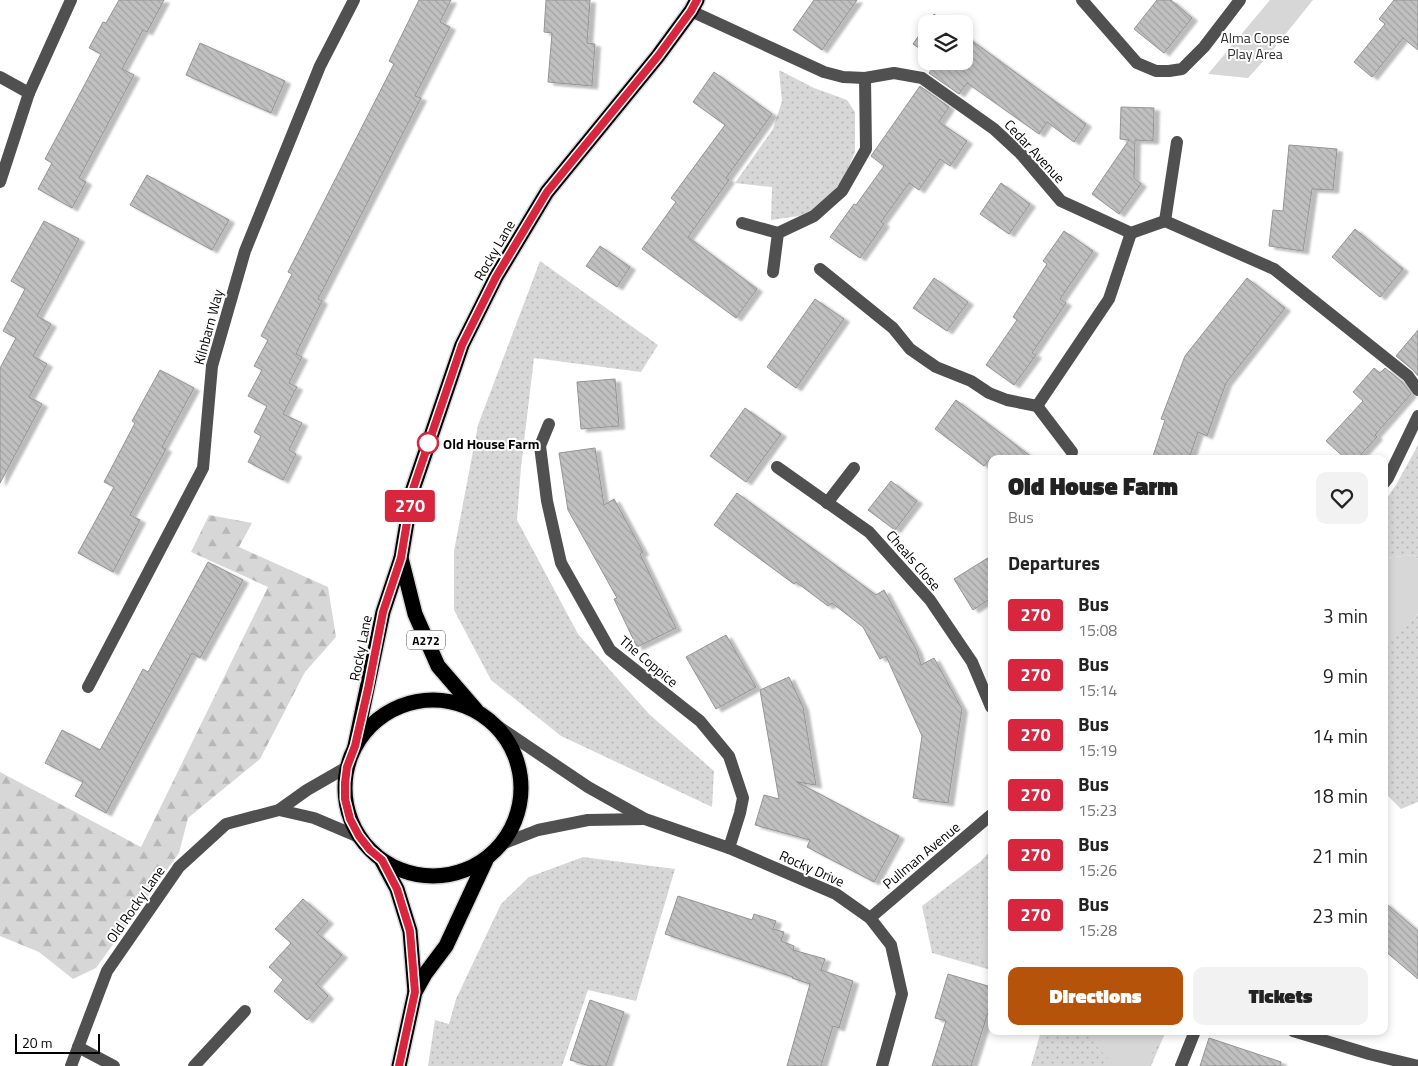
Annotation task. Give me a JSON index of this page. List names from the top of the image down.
{
  "streets": {
    "highway": ["Rocky Lane", "A272"],
    "street": [
      "Cedar Avenue",
      "Kilnbarn Way",
      "Cheals Close",
      "The Coppice",
      "Pullman Avenue",
      "Rocky Drive",
      "Old Rocky Lane"
    ]
  },
  "crossings": [
    ["Cedar Avenue", "Rocky Lane"],
    ["Rocky Lane", "Rocky Drive"],
    ["Rocky Lane", "Old Rocky Lane"],
    ["The Coppice", "Rocky Drive"],
    ["Pullman Avenue", "Rocky Drive"],
    ["Rocky Drive", "Old Rocky Lane"]
  ],
  "parks": ["Alma Copse Play Area"],
  "places": ["Old House Farm"],
  "lines": ["bus line 270"],
  "scale_bar": "20 m",
  "page": {
    "on_map": "270",
    "heading": [
      ["Old House Farm", "Bus"],
      "Departures"
    ],
    "list": [
      {
        "mark": "270",
        "name": "Bus",
        "note": "15:08",
        "value": "3 min"
      },
      {
        "mark": "270",
        "name": "Bus",
        "note": "15:14",
        "value": "9 min"
      },
      {
        "mark": "270",
        "name": "Bus",
        "note": "15:19",
        "value": "14 min"
      },
      {
        "mark": "270",
        "name": "Bus",
        "note": "15:23",
        "value": "18 min"
      },
      {
        "mark": "270",
        "name": "Bus",
        "note": "15:26",
        "value": "21 min"
      },
      {
        "mark": "270",
        "name": "Bus",
        "note": "15:28",
        "value": "23 min"
      }
    ],
    "buttons": ["Directions", "Tickets"],
    "scale": "20 m"
  }
}
